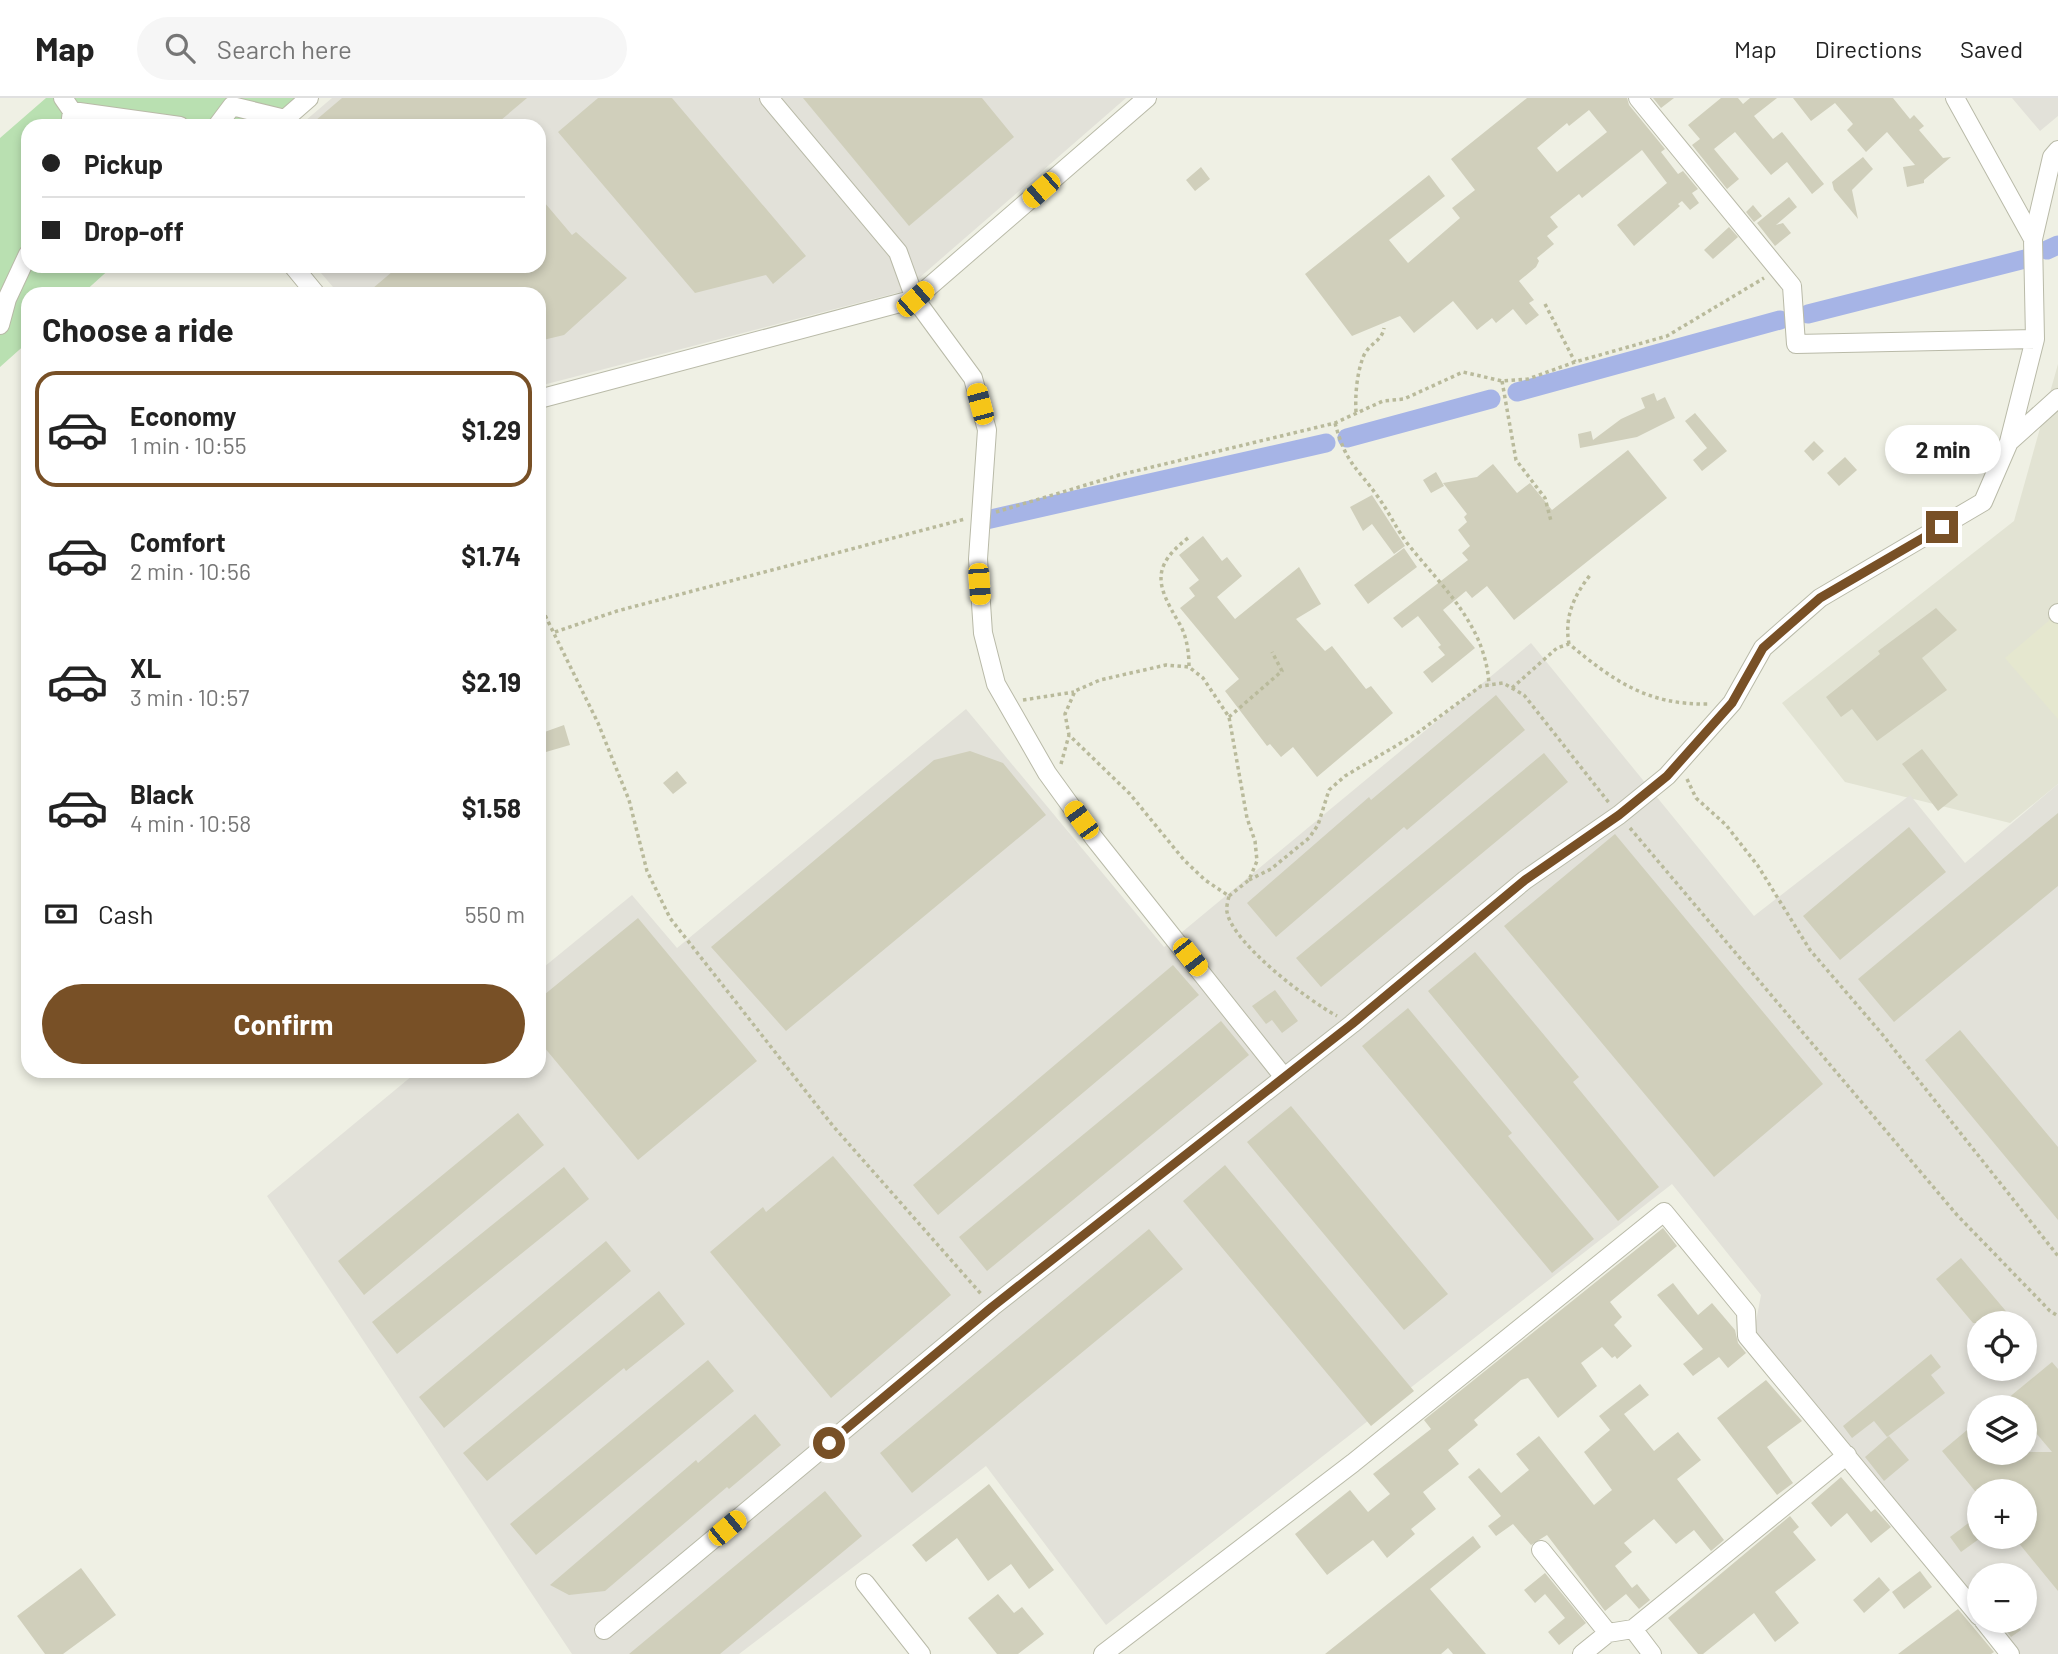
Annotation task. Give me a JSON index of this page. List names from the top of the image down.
{
  "page": {
    "header": "Map",
    "search": "Search here",
    "nav": ["Map", "Directions", "Saved"],
    "banner": ["Pickup", "Drop-off"],
    "heading": "Choose a ride",
    "list": [
      {
        "name": "Economy",
        "note": "1 min · 10:55",
        "value": "$1.29"
      },
      {
        "name": "Comfort",
        "note": "2 min · 10:56",
        "value": "$1.74"
      },
      {
        "name": "XL",
        "note": "3 min · 10:57",
        "value": "$2.19"
      },
      {
        "name": "Black",
        "note": "4 min · 10:58",
        "value": "$1.58"
      }
    ],
    "bubble": "2 min",
    "pay": ["Cash", "550 m"],
    "buttons": "Confirm",
    "map_buttons": ["+", "−"]
  }
}
